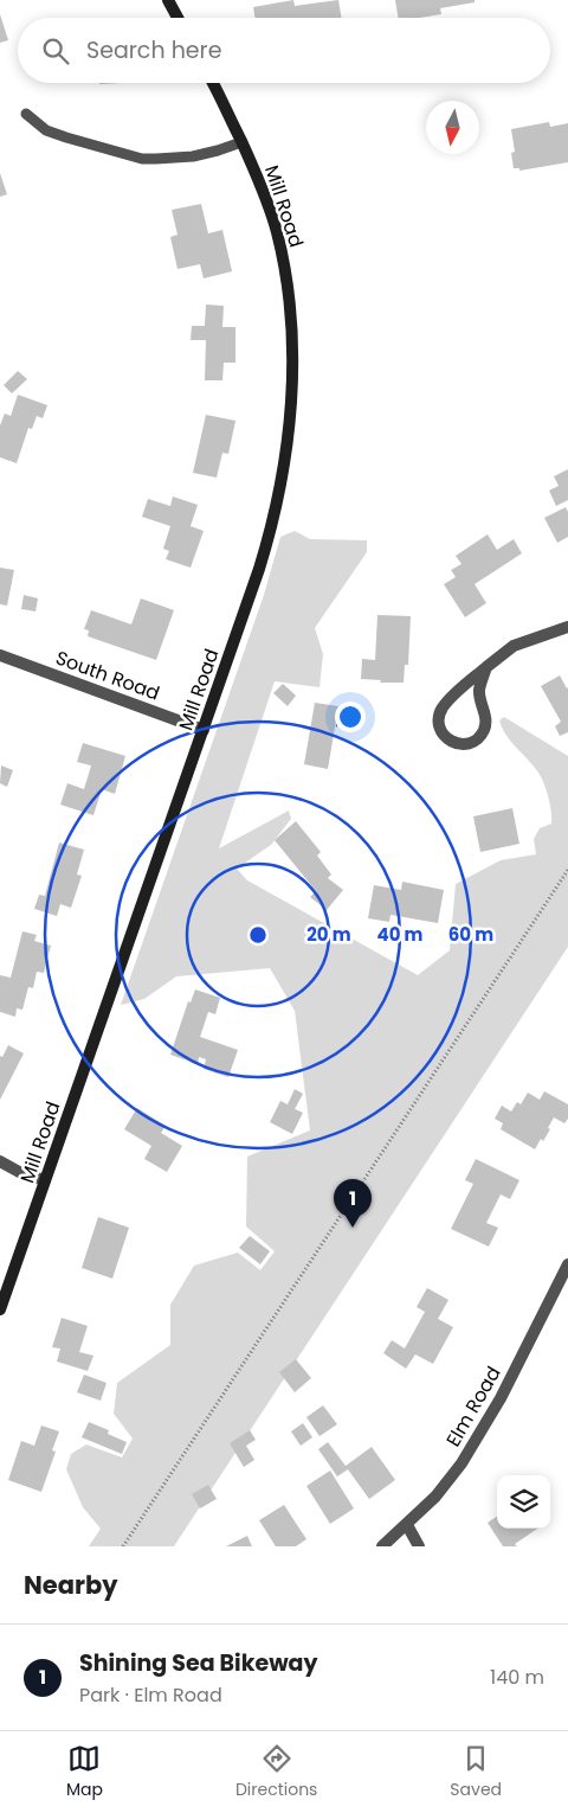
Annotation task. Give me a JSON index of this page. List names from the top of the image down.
{
  "streets": {
    "street": ["Mill Road", "South Road", "Elm Road"]
  },
  "crossings": [
    ["Mill Road", "South Road"]
  ],
  "north": "bottom",
  "page": {
    "search": "Search here",
    "pins": "1",
    "heading": "Nearby",
    "list": [
      {
        "mark": "1",
        "name": "Shining Sea Bikeway",
        "note": "Park · Elm Road",
        "value": "140 m"
      }
    ],
    "nav": ["Map", "Directions", "Saved"]
  },
  "rings": ["20 m", "40 m", "60 m"]
}
